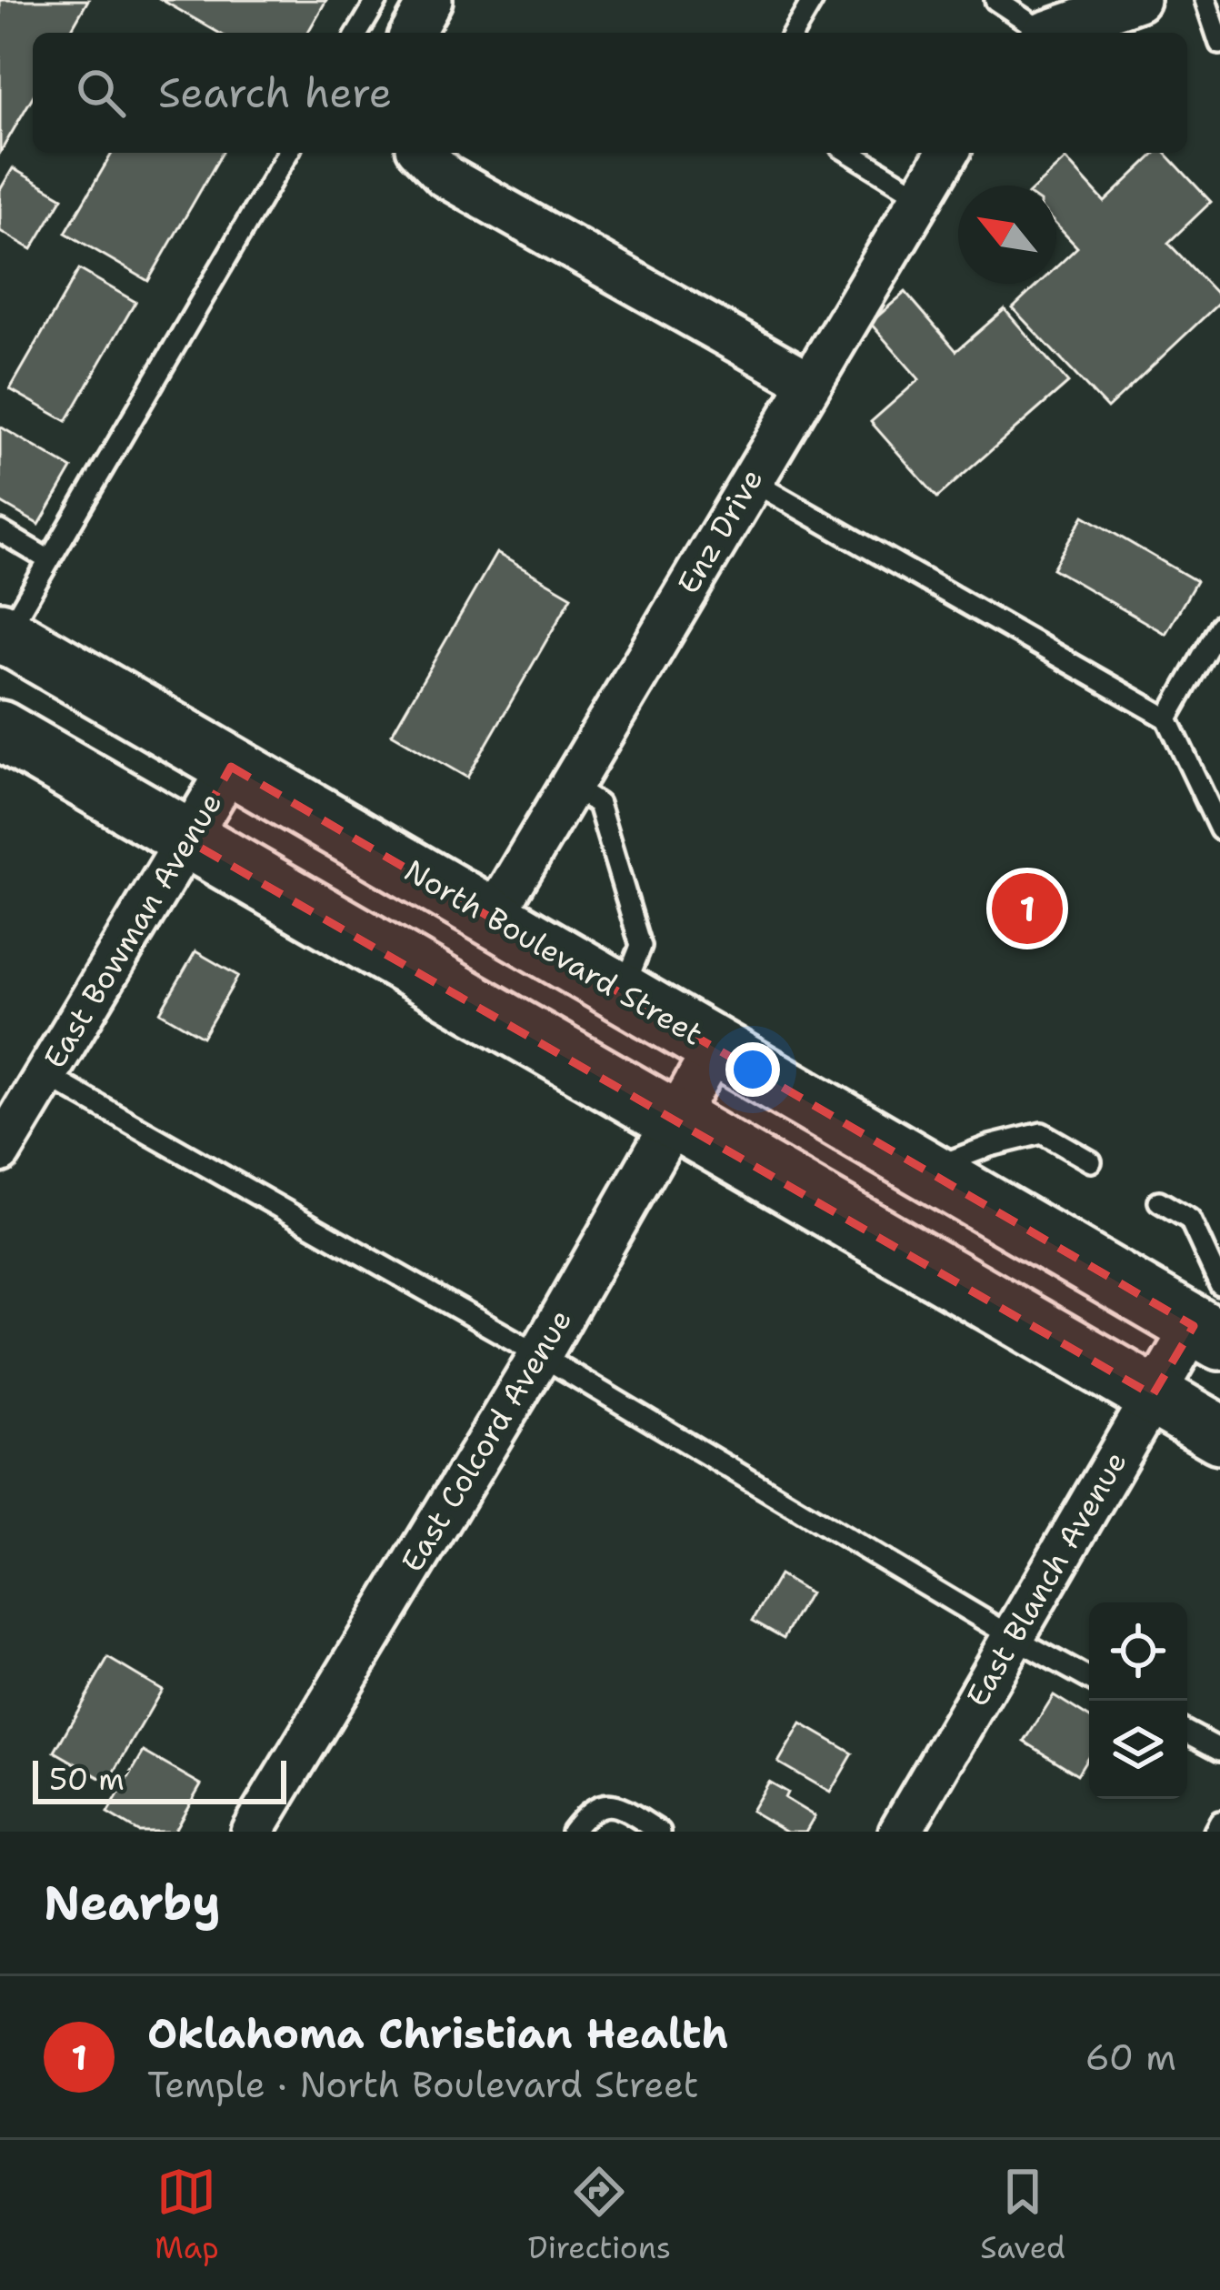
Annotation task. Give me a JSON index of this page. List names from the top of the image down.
{
  "streets": {
    "main road": ["North Boulevard Street"],
    "street": [
      "Enz Drive",
      "East Bowman Avenue",
      "East Colcord Avenue",
      "East Blanch Avenue"
    ]
  },
  "crossings": [
    ["Enz Drive", "North Boulevard Street"],
    ["East Bowman Avenue", "North Boulevard Street"],
    ["North Boulevard Street", "East Colcord Avenue"],
    ["North Boulevard Street", "East Blanch Avenue"]
  ],
  "scale_bar": "50 m",
  "north": "top left",
  "page": {
    "search": "Search here",
    "pins": "1",
    "scale": "50 m",
    "heading": "Nearby",
    "list": [
      {
        "mark": "1",
        "name": "Oklahoma Christian Health",
        "note": "Temple · North Boulevard Street",
        "value": "60 m"
      }
    ],
    "nav": ["Map", "Directions", "Saved"]
  }
}
